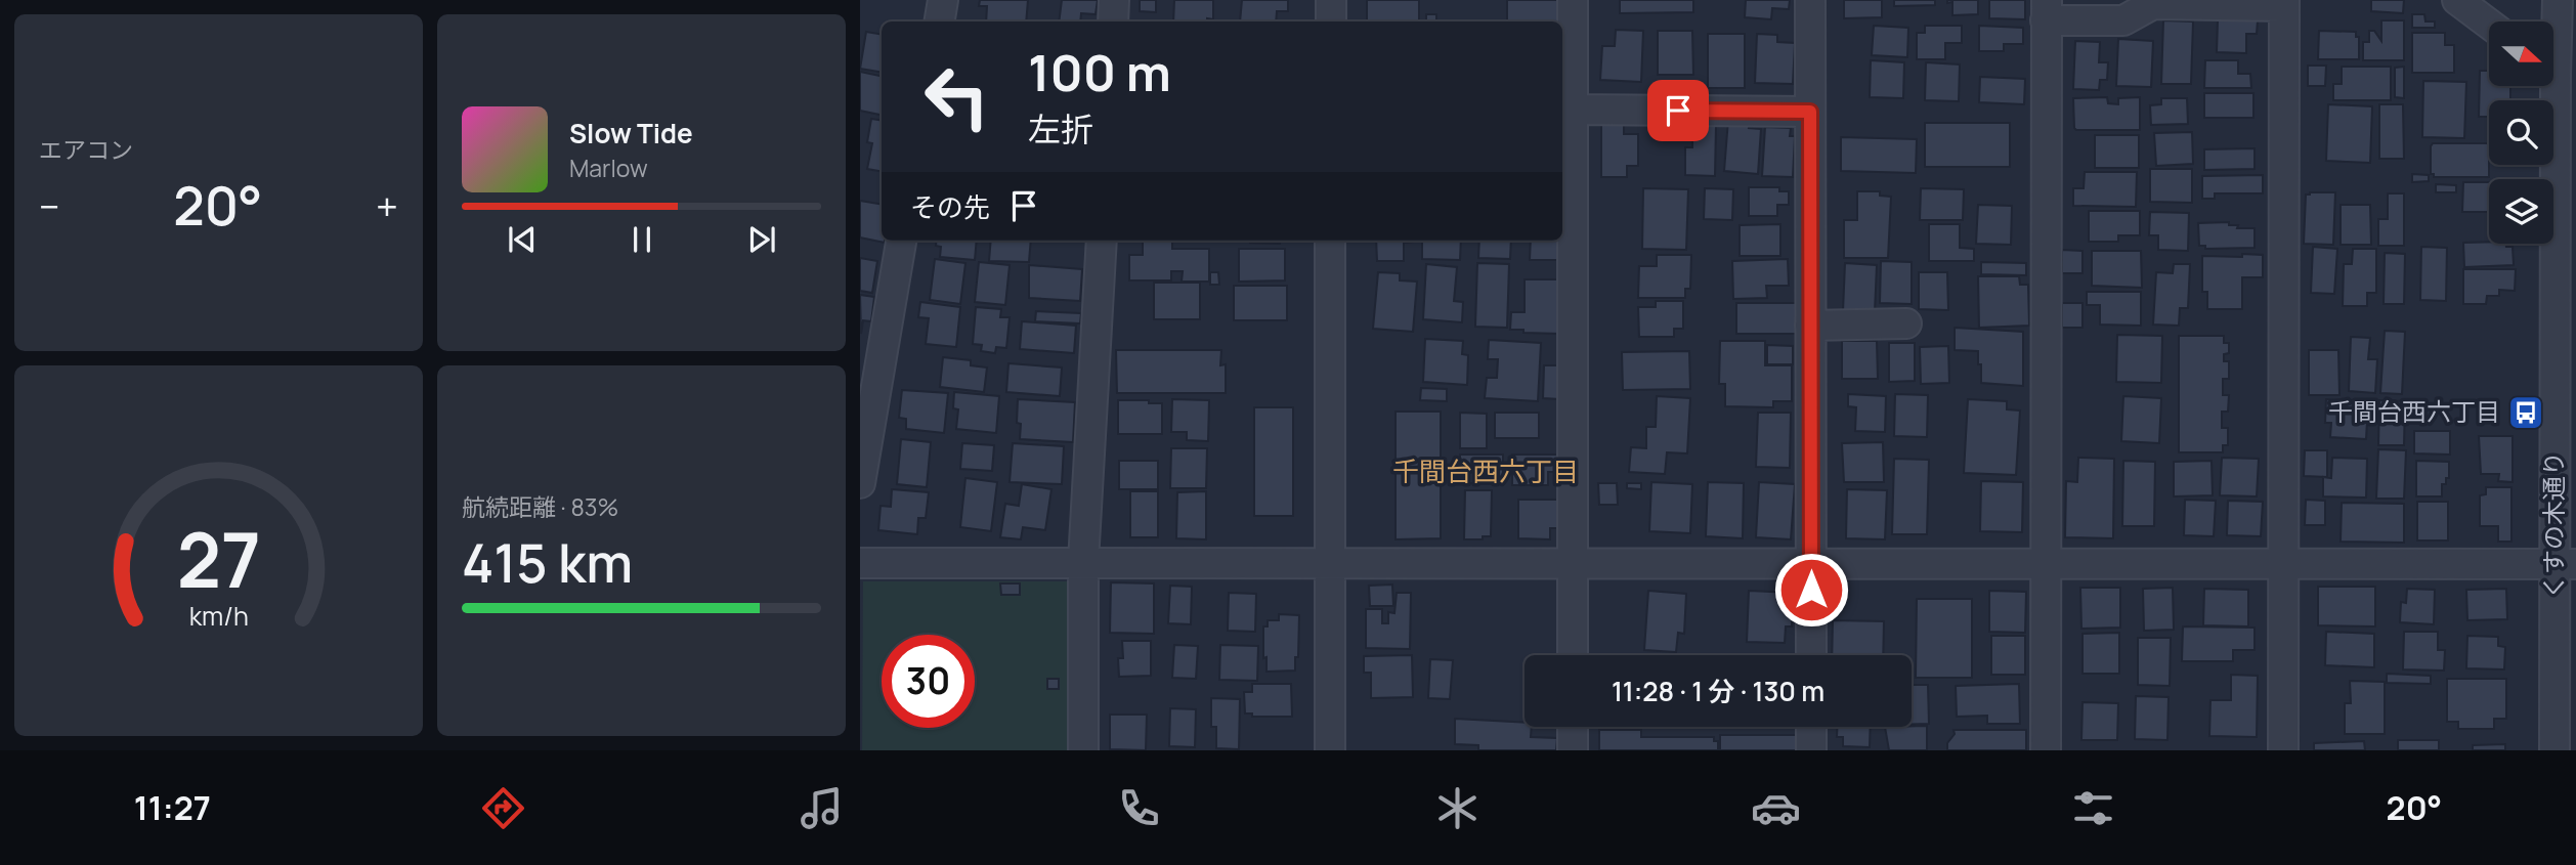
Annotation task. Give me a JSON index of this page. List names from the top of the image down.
{
  "streets": {
    "street": ["くすの木通り"]
  },
  "districts": ["千間台西六丁目"],
  "places": {
    "bus stop": ["千間台西六丁目"]
  },
  "north": "right",
  "page": {
    "tile": [
      "エアコン",
      ["航続距離 · 83%", "415 km"]
    ],
    "turn": ["100 m", "左折"],
    "song": ["Slow Tide", "Marlow"],
    "then": "その先",
    "heat": ["−", "20°", "+"],
    "limit": "30",
    "trip": "11:28 · 1 分 · 130 m",
    "tabs": ["11:27", "20°"],
    "gauge": ["27", "km/h"]
  }
}
